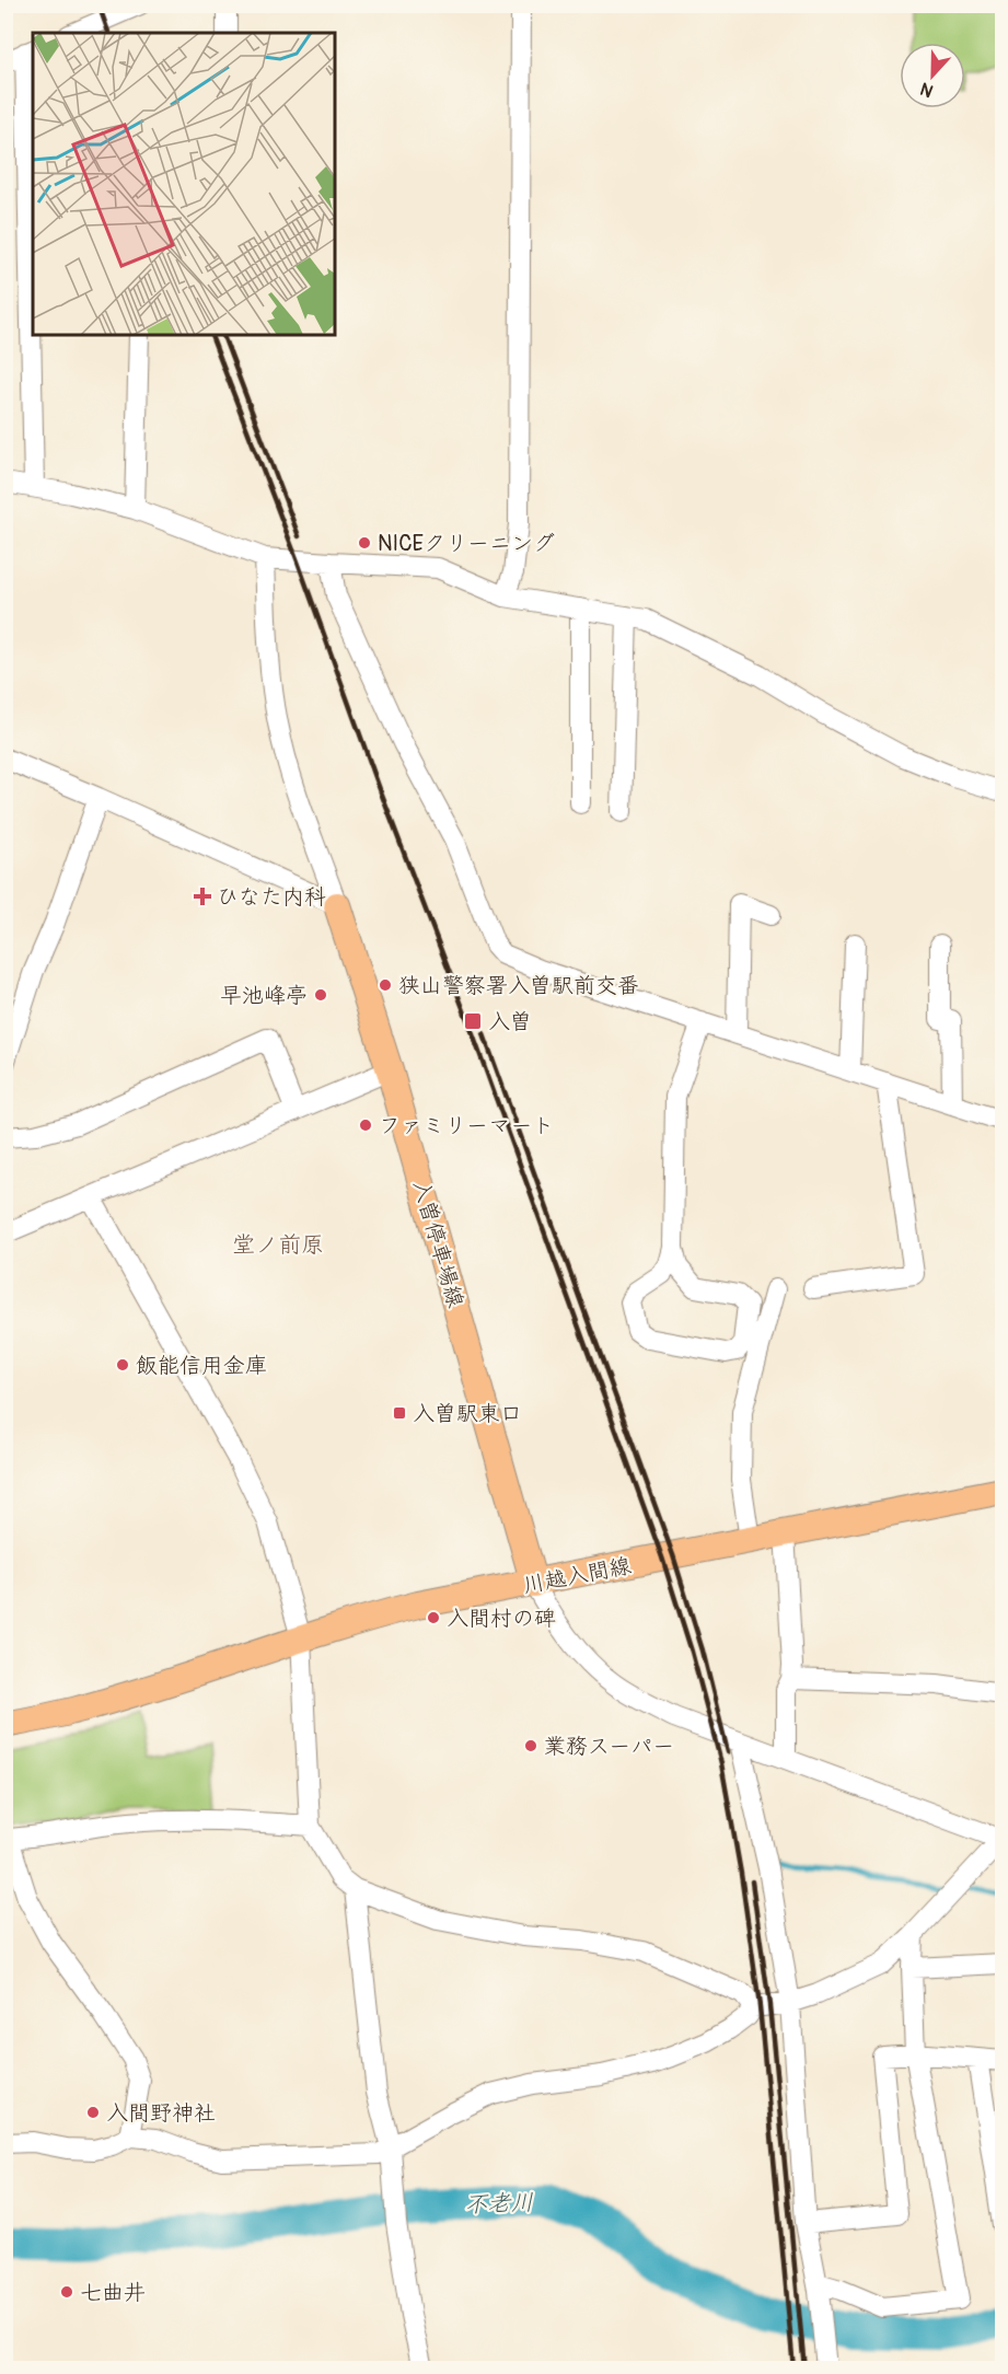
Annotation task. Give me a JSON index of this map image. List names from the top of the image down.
{
  "streets": {
    "main road": ["入曽停車場線", "川越入間線"]
  },
  "crossings": [
    ["入曽停車場線", "川越入間線"]
  ],
  "districts": ["堂ノ前原"],
  "water": ["不老川"],
  "places": {
    "other": [
      "NICEクリーニング",
      "狭山警察署入曽駅前交番",
      "早池峰亭",
      "ファミリーマート",
      "飯能信用金庫",
      "入間村の碑",
      "業務スーパー",
      "入間野神社",
      "七曲井"
    ],
    "health": ["ひなた内科"],
    "transit": ["入曽", "入曽駅東口"]
  },
  "north": "bottom"
}
